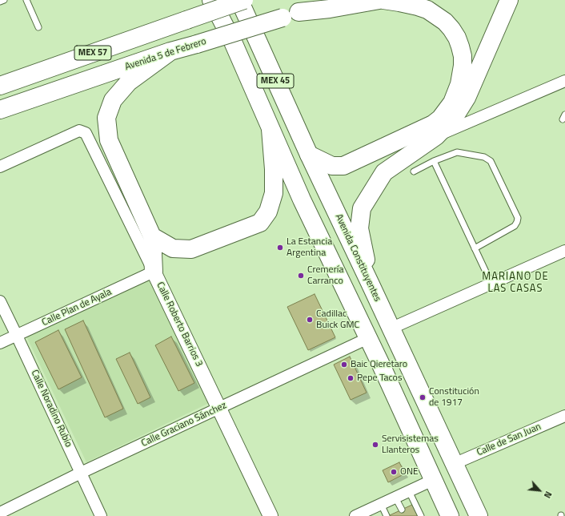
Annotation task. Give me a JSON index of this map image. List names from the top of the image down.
{
  "streets": {
    "main road": [
      "MEX 57",
      "Avenida 5 de Febrero",
      "MEX 45",
      "Avenida Constituyentes"
    ],
    "street": [
      "Calle Plan de Ayala",
      "Calle Roberto Barrios 3",
      "Calle Noradino Rubio",
      "Calle Graciano Sánchez",
      "Calle de San Juan"
    ]
  },
  "crossings": [
    ["Avenida Constituyentes", "Calle de San Juan"],
    ["Calle Plan de Ayala", "Calle Roberto Barrios 3"],
    ["Calle Plan de Ayala", "Calle Noradino Rubio"],
    ["Calle Roberto Barrios 3", "Calle Graciano Sánchez"],
    ["Calle Noradino Rubio", "Calle Graciano Sánchez"]
  ],
  "districts": ["MARIANO DE LAS CASAS"],
  "places": [
    "La Estancia Argentina",
    "Cremería Carranco",
    "Cadillac Buick GMC",
    "Baic Qieretaro",
    "Pepe Tacos",
    "Constitución de 1917",
    "Servisistemas Llanteros",
    "ONE"
  ],
  "north": "bottom right"
}
